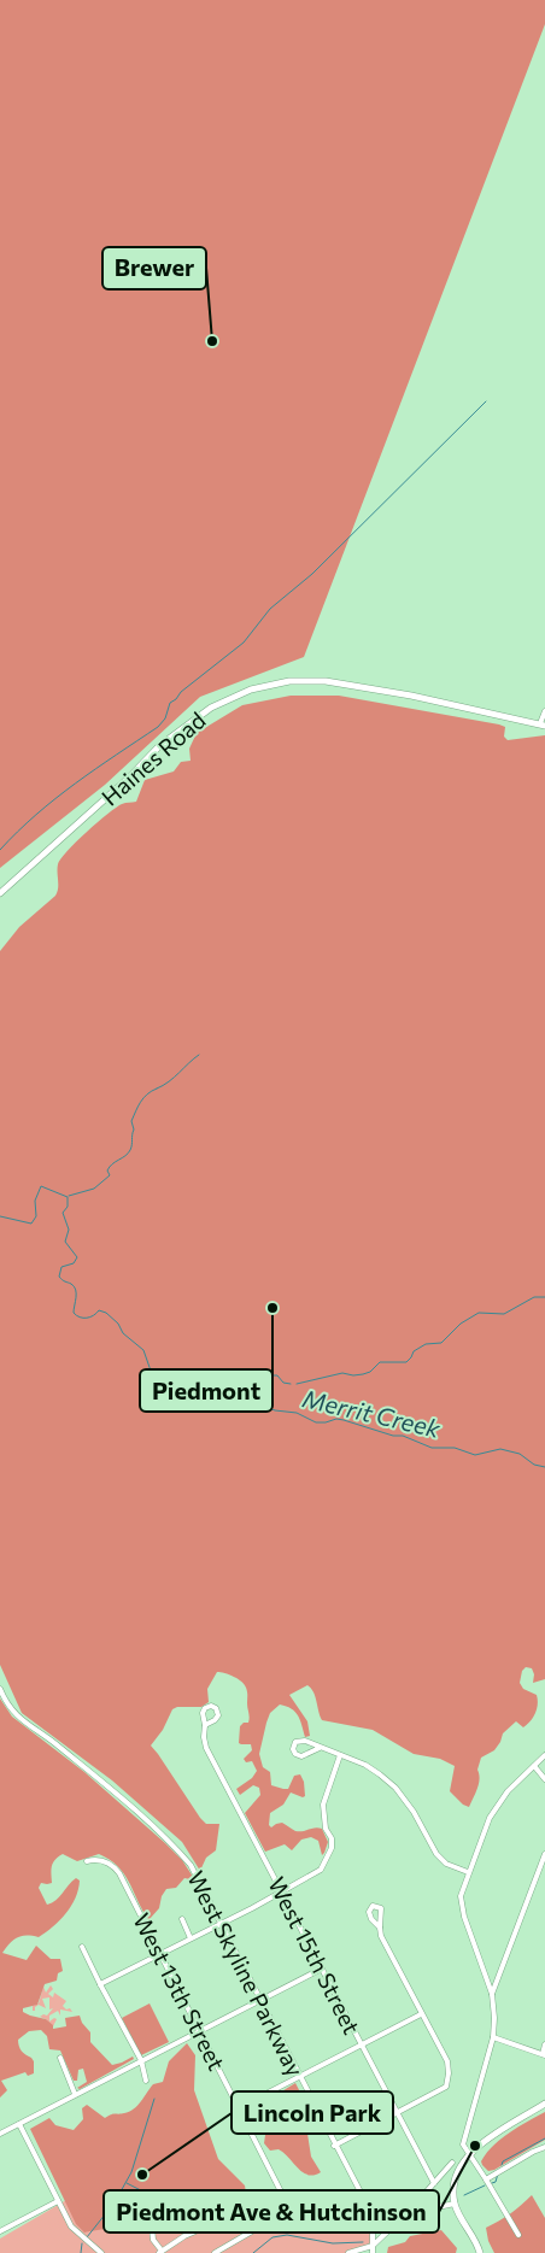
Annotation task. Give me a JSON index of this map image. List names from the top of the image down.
{
  "streets": {
    "main road": ["Haines Road"],
    "street": ["West 15th Street", "West Skyline Parkway", "West 13th Street"]
  },
  "water": ["Merrit Creek"],
  "places": [
    "Brewer",
    "Piedmont",
    "Piedmont Ave & Hutchinson",
    "Lincoln Park"
  ]
}
